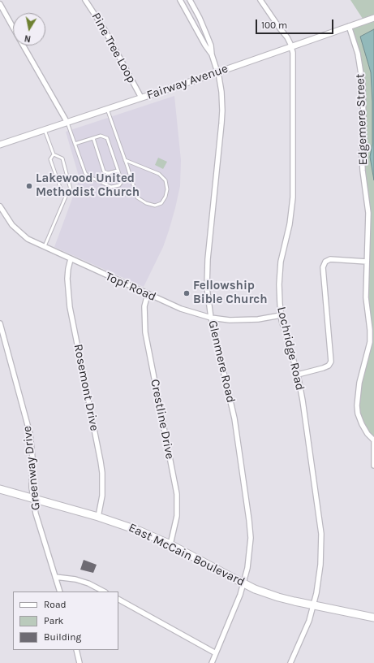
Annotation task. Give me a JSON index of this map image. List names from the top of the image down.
{
  "streets": {
    "main road": ["East McCain Boulevard"],
    "street": [
      "Pine Tree Loop",
      "Fairway Avenue",
      "Edgemere Street",
      "Topf Road",
      "Lochridge Road",
      "Glenmere Road",
      "Rosemont Drive",
      "Crestline Drive",
      "Greenway Drive"
    ]
  },
  "crossings": [
    ["Pine Tree Loop", "Fairway Avenue"],
    ["Fairway Avenue", "Edgemere Street"],
    ["Fairway Avenue", "Lochridge Road"],
    ["Fairway Avenue", "Glenmere Road"],
    ["Topf Road", "Lochridge Road"],
    ["Topf Road", "Glenmere Road"],
    ["Topf Road", "Rosemont Drive"],
    ["Topf Road", "Crestline Drive"],
    ["Lochridge Road", "East McCain Boulevard"],
    ["Glenmere Road", "East McCain Boulevard"],
    ["Rosemont Drive", "East McCain Boulevard"],
    ["Crestline Drive", "East McCain Boulevard"],
    ["Greenway Drive", "East McCain Boulevard"]
  ],
  "places": ["Lakewood United Methodist Church", "Fellowship Bible Church"],
  "legend": ["Road", "Park", "Building"],
  "scale_bar": "100 m",
  "north": "bottom"
}
